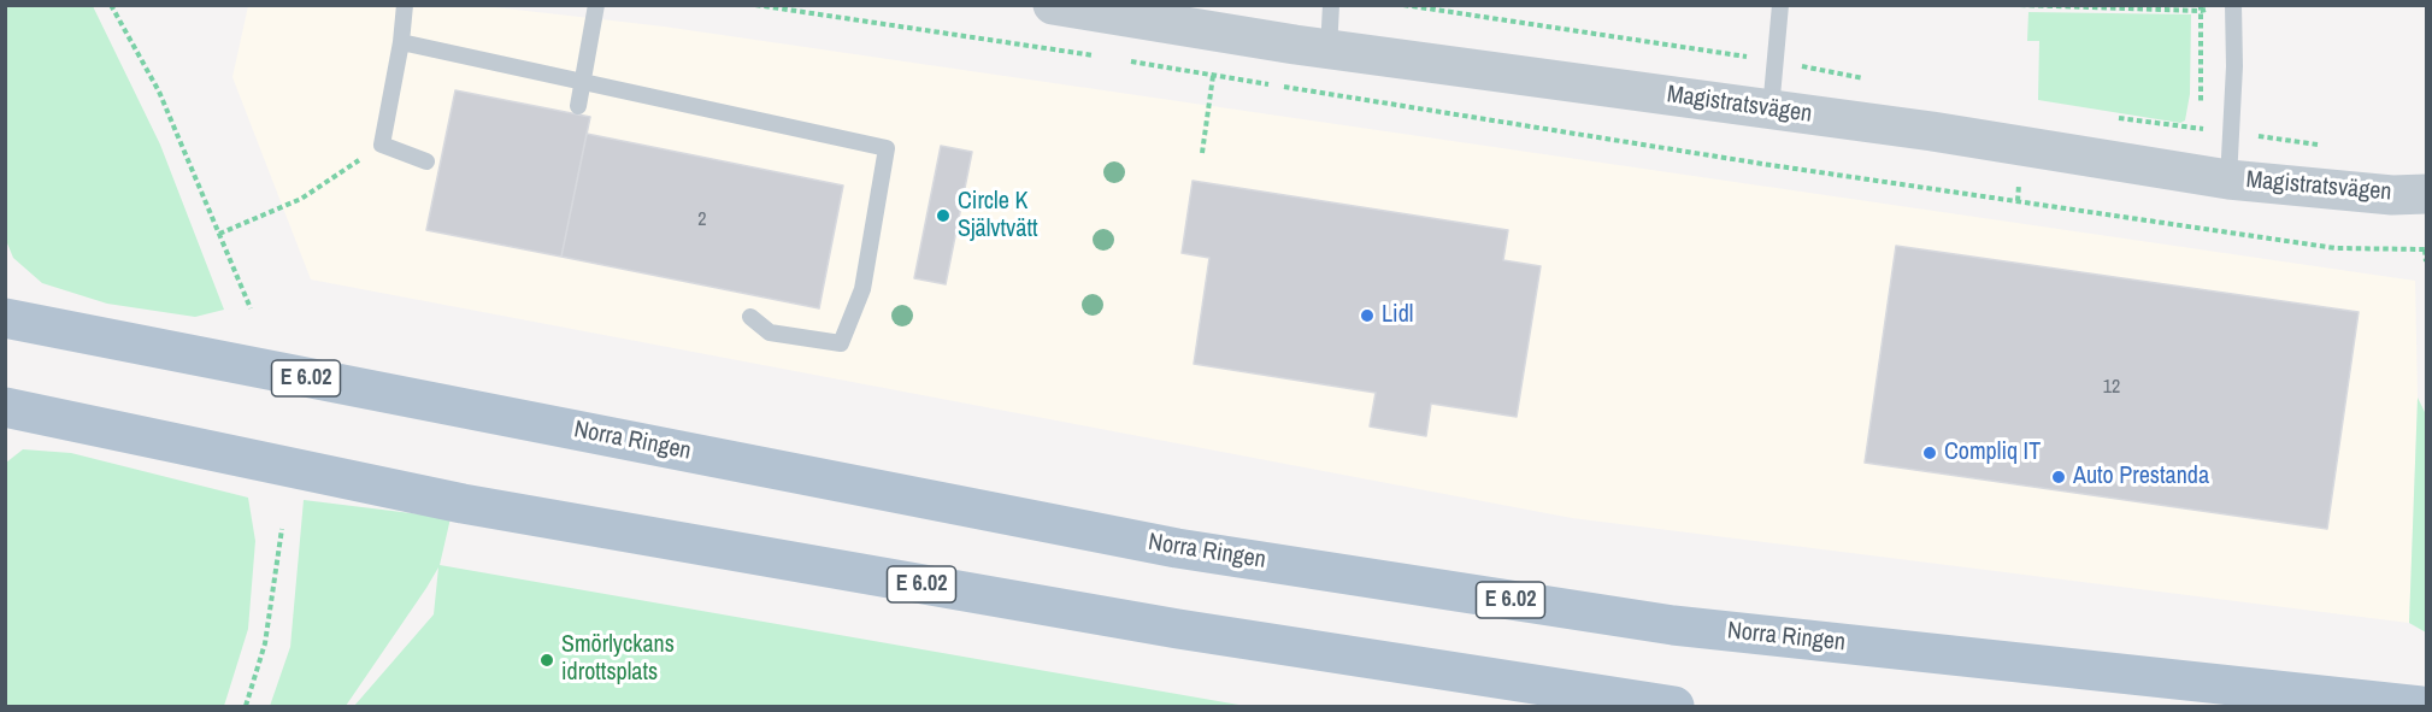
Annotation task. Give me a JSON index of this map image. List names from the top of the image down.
{
  "streets": {
    "main road": ["E 6.02", "Norra Ringen"],
    "street": ["Magistratsvägen"]
  },
  "places": [
    "Circle K Självtvätt",
    "Lidl",
    "Compliq IT",
    "Auto Prestanda",
    "Smörlyckans idrottsplats"
  ],
  "house_numbers": ["2", "12"]
}
